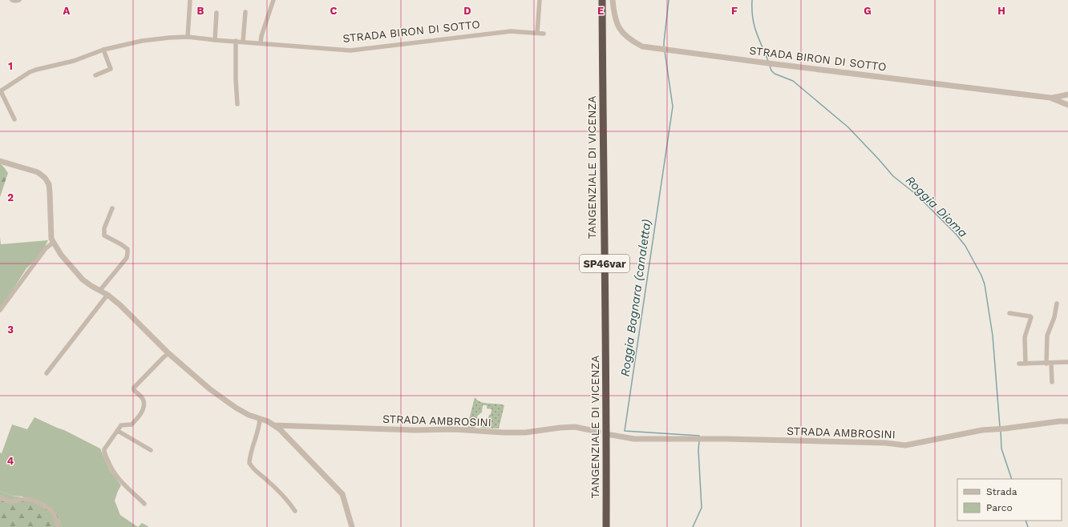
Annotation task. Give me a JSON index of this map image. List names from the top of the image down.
{
  "streets": {
    "highway": ["TANGENZIALE DI VICENZA", "SP46var"],
    "street": ["STRADA BIRON DI SOTTO", "STRADA AMBROSINI"]
  },
  "water": ["Roggia Dioma", "Roggia Bagnara (canaletta)"],
  "legend": ["Strada", "Parco"],
  "grid": {
    "columns": [
      "A",
      "B",
      "C",
      "D",
      "E",
      "F",
      "G",
      "H"
    ],
    "rows": [
      "1",
      "2",
      "3",
      "4"
    ]
  }
}
